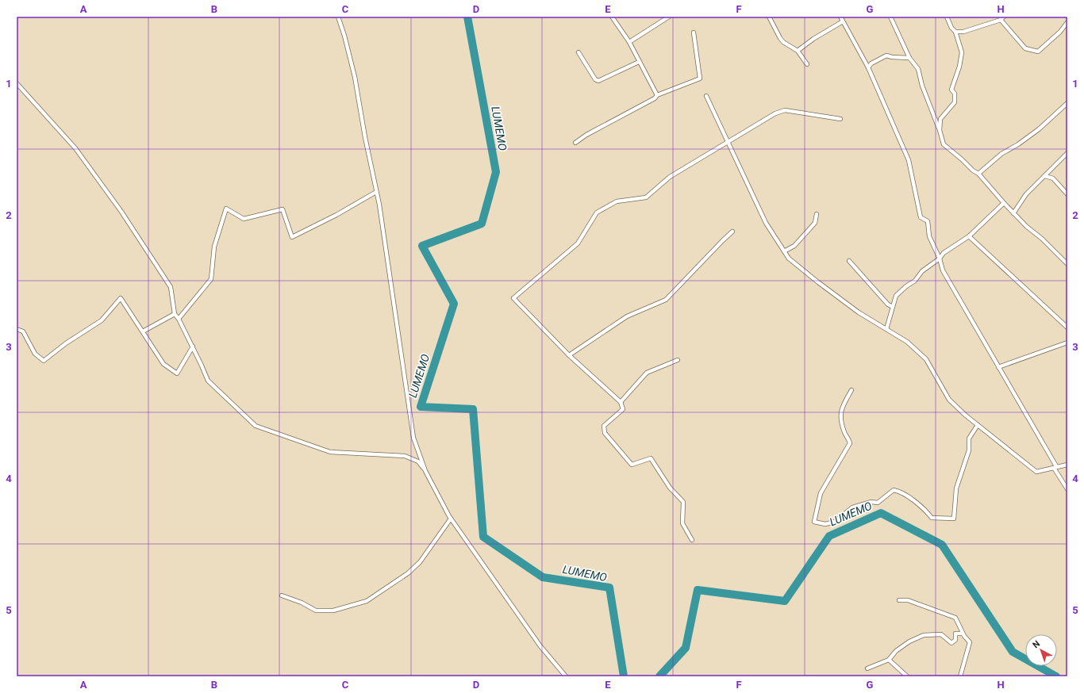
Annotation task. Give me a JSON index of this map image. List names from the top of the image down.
{
  "water": ["LUMEMO"],
  "north": "top left",
  "grid": {
    "columns": [
      "A",
      "B",
      "C",
      "D",
      "E",
      "F",
      "G",
      "H"
    ],
    "rows": [
      "1",
      "2",
      "3",
      "4",
      "5"
    ]
  }
}
